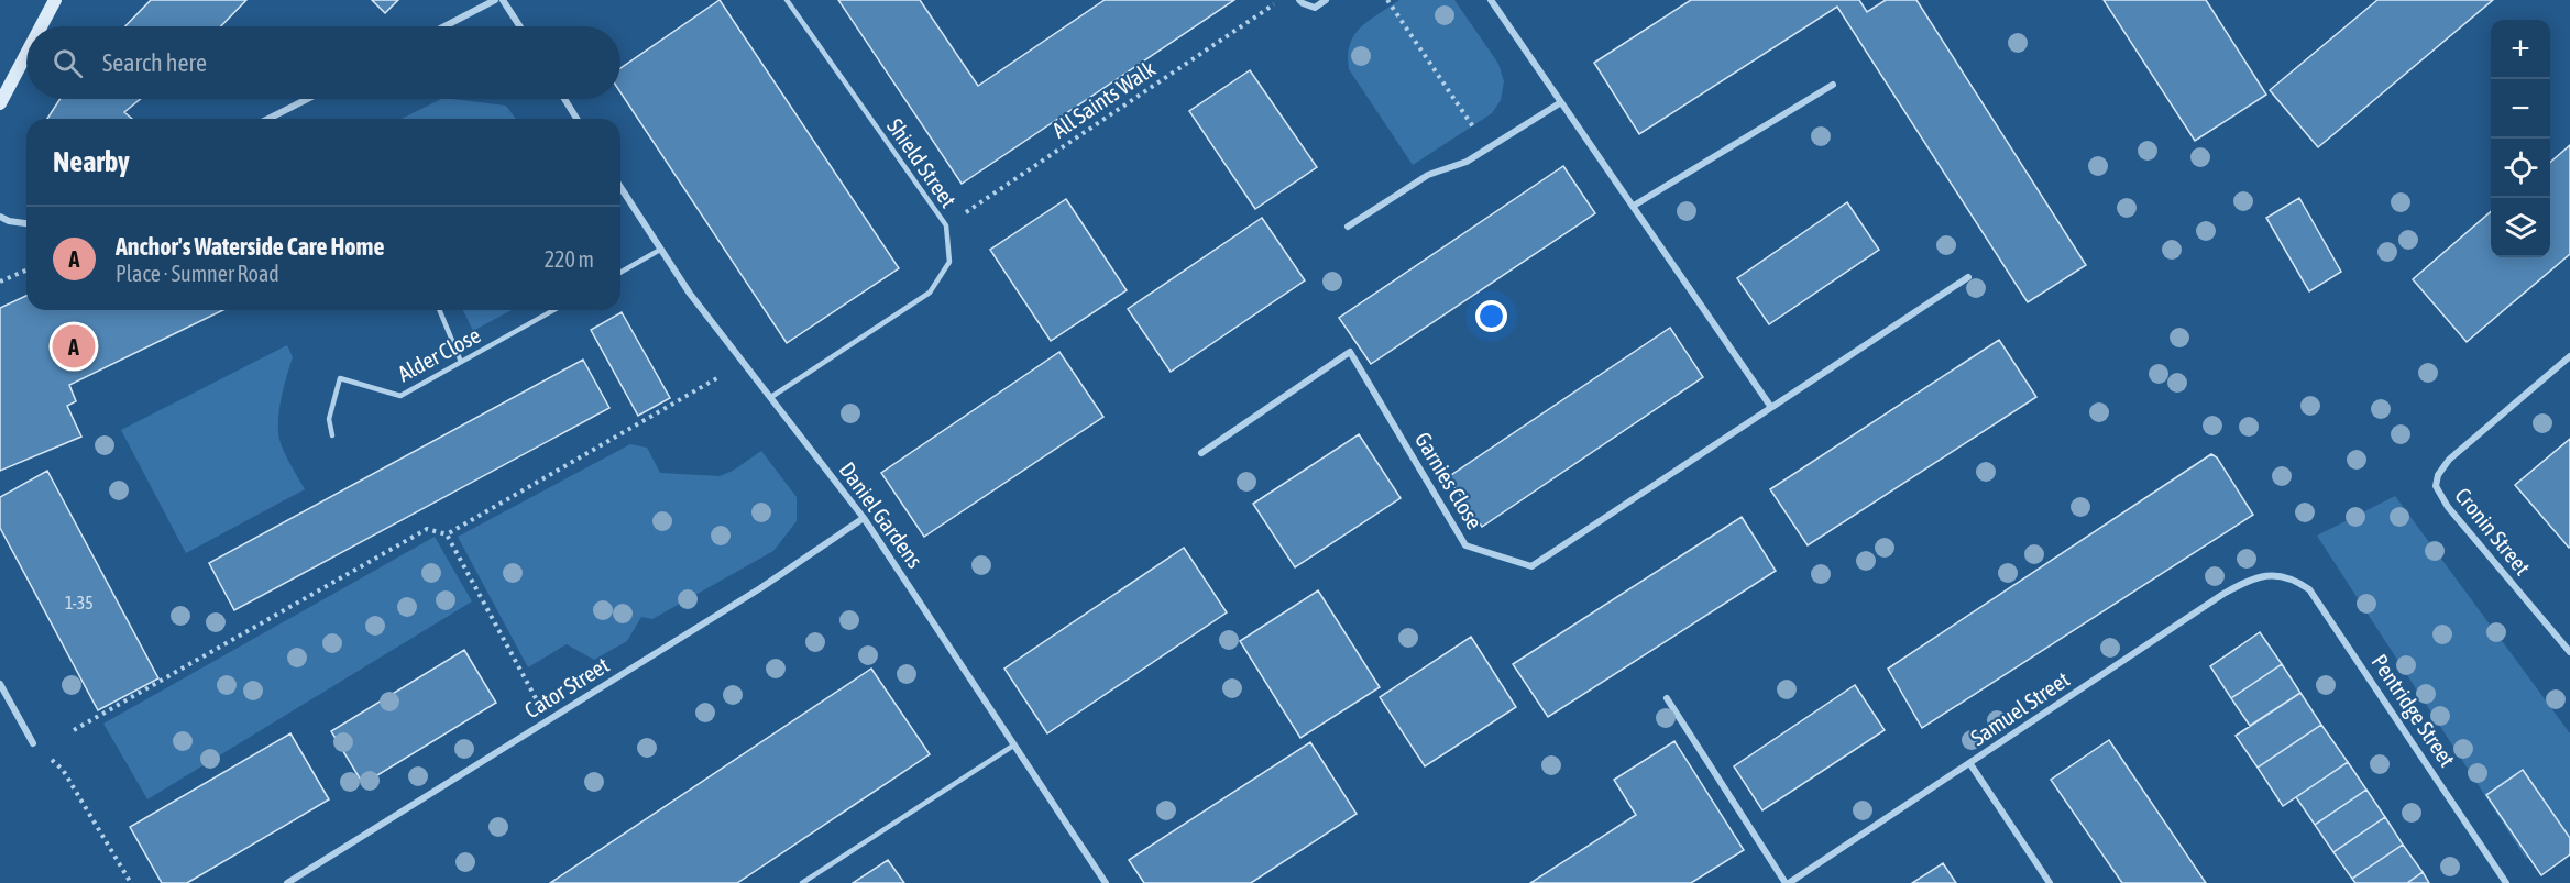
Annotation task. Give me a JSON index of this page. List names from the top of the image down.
{
  "streets": {
    "street": [
      "Garnies Close",
      "Daniel Gardens",
      "Cronin Street",
      "Cator Street",
      "Samuel Street",
      "Pentridge Street"
    ],
    "lane": ["Shield Street", "Alder Close"],
    "path": ["All Saints Walk"]
  },
  "crossings": [
    ["All Saints Walk", "Shield Street"],
    ["Shield Street", "Daniel Gardens"],
    ["Daniel Gardens", "Cator Street"],
    ["Samuel Street", "Pentridge Street"]
  ],
  "house_numbers": ["1-35"],
  "page": {
    "map_buttons": ["+", "−"],
    "search": "Search here",
    "heading": "Nearby",
    "list": [
      {
        "mark": "A",
        "name": "Anchor's Waterside Care Home",
        "note": "Place · Sumner Road",
        "value": "220 m"
      }
    ],
    "pins": "A"
  }
}
